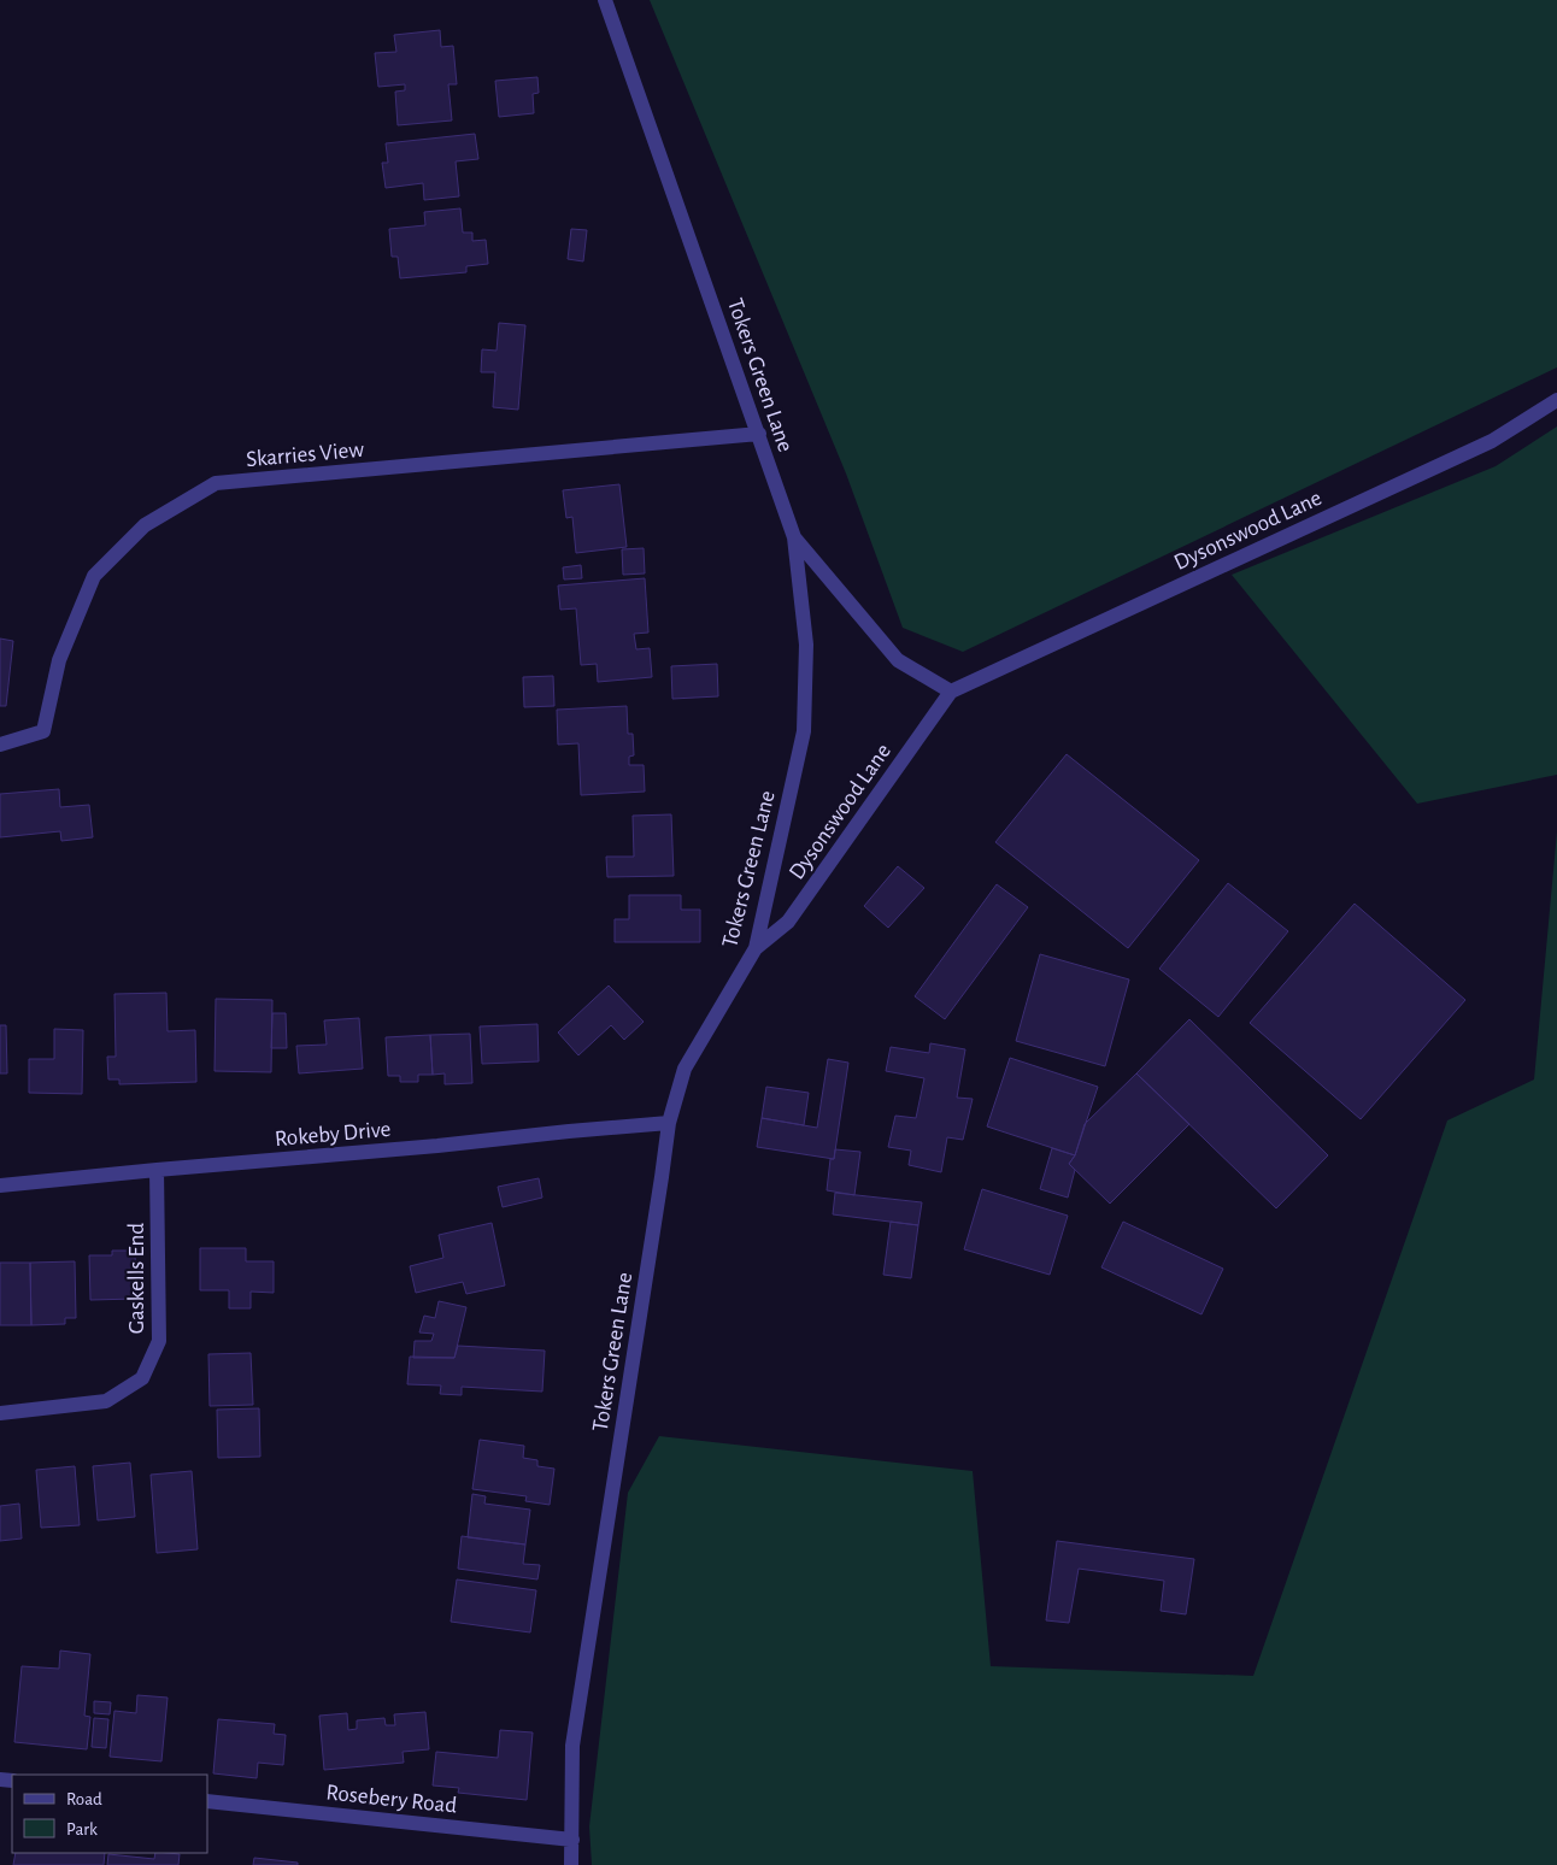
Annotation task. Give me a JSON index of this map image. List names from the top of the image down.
{
  "streets": {
    "street": [
      "Tokers Green Lane",
      "Skarries View",
      "Dysonswood Lane",
      "Rokeby Drive",
      "Gaskells End",
      "Rosebery Road"
    ]
  },
  "crossings": [
    ["Tokers Green Lane", "Skarries View"],
    ["Tokers Green Lane", "Dysonswood Lane"],
    ["Tokers Green Lane", "Rokeby Drive"],
    ["Tokers Green Lane", "Rosebery Road"],
    ["Rokeby Drive", "Gaskells End"]
  ],
  "legend": ["Road", "Park"]
}
